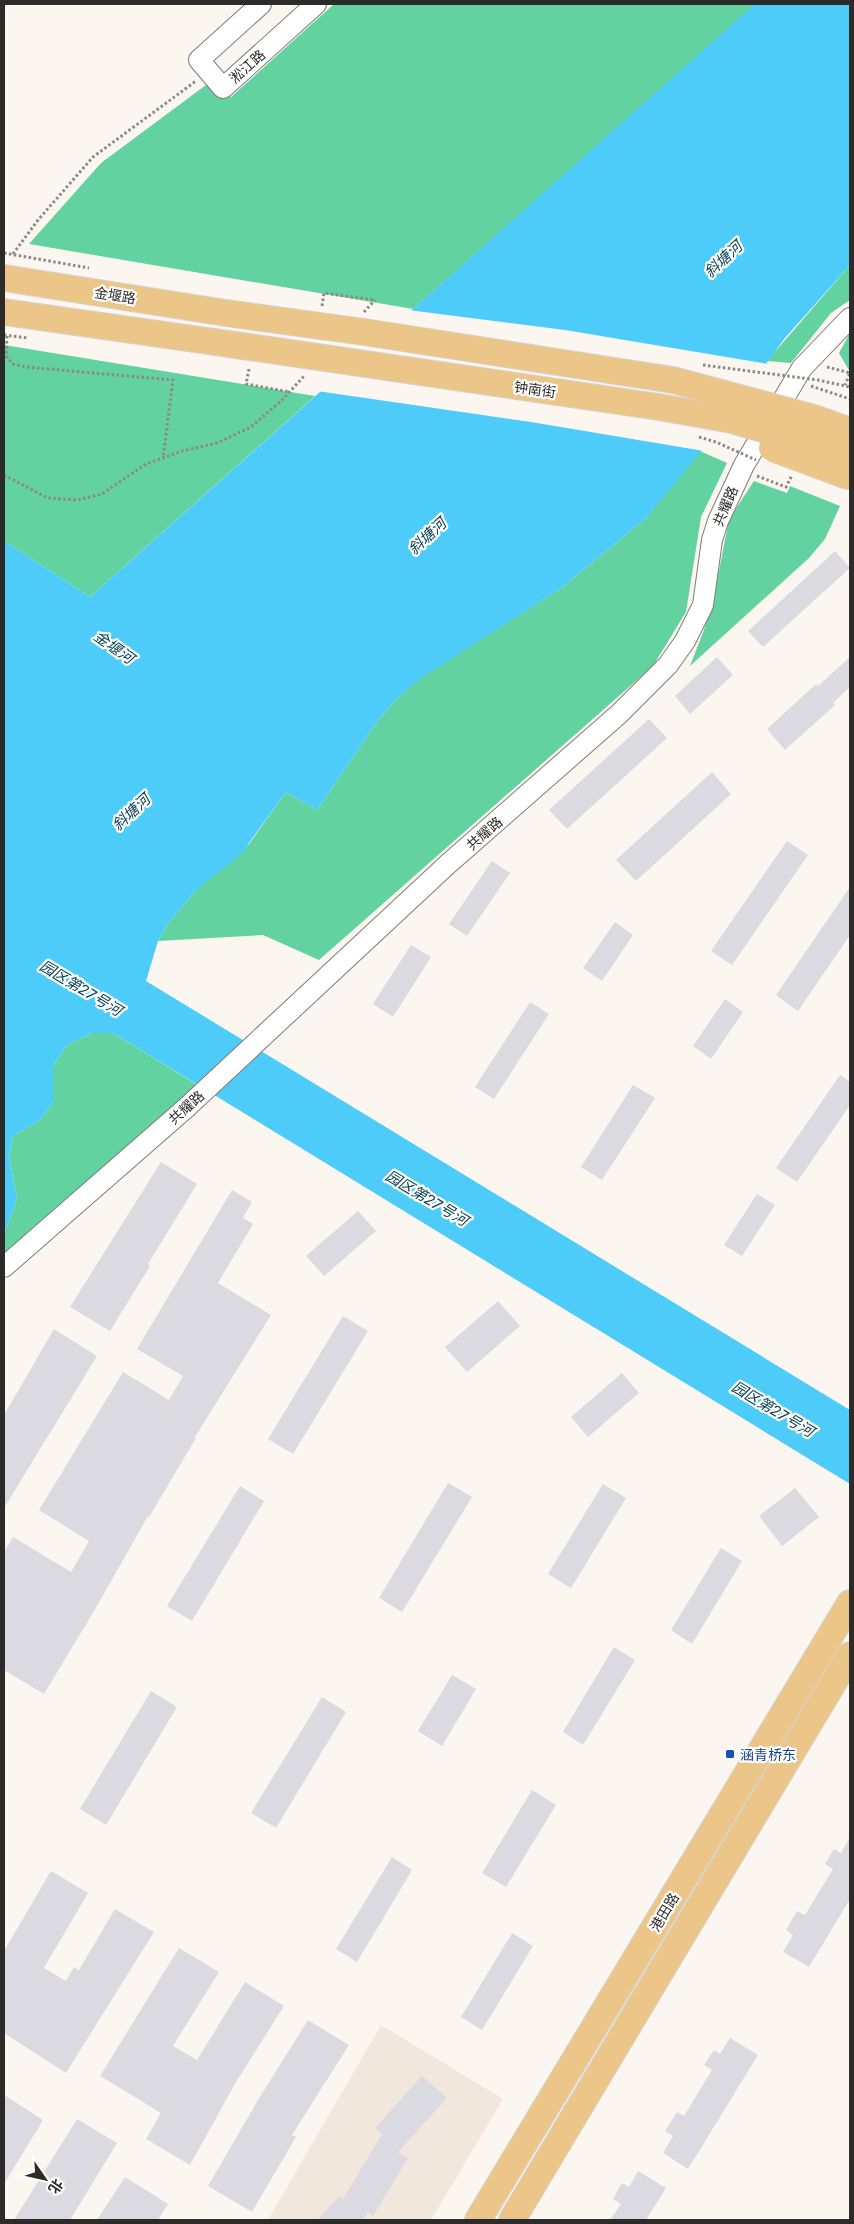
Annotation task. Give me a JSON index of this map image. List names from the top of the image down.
{
  "streets": {
    "main road": ["金堰路", "钟南街", "港田路"],
    "street": ["淞江路", "共耀路"]
  },
  "water": ["斜塘河", "金堰河", "园区第27号河"],
  "places": {
    "transit": ["涵青桥东"]
  },
  "north": "bottom right"
}
